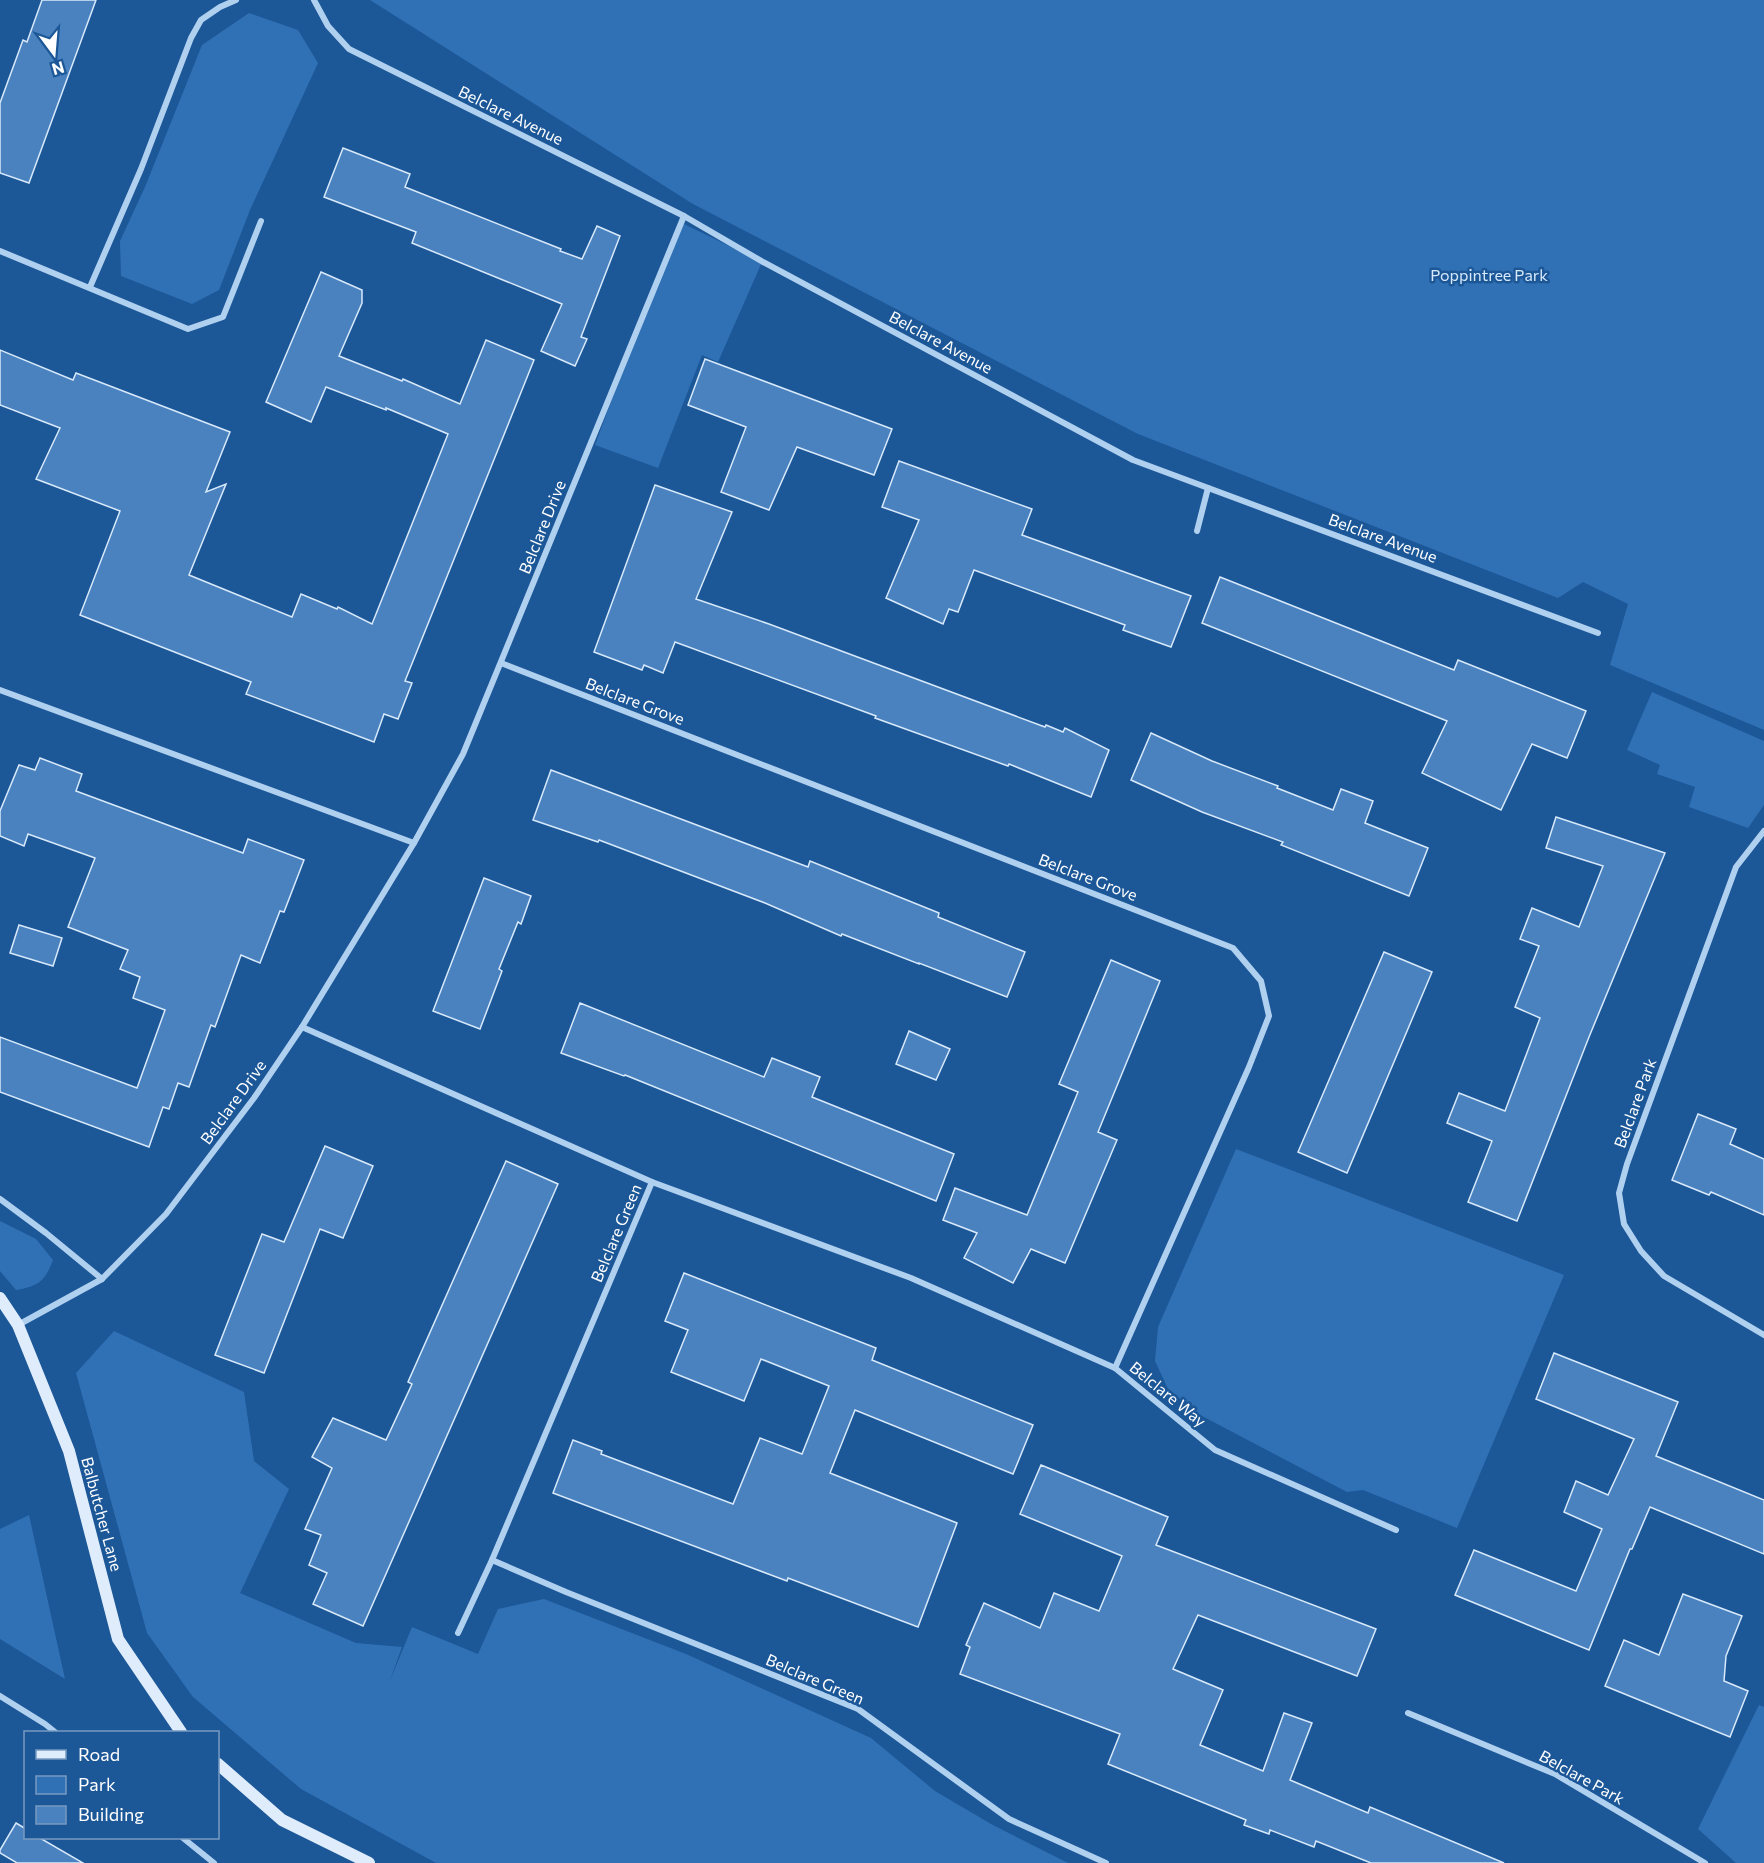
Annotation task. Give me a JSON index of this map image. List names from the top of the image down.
{
  "streets": {
    "street": [
      "Belclare Avenue",
      "Belclare Drive",
      "Belclare Grove",
      "Belclare Park",
      "Belclare Green",
      "Belclare Way",
      "Balbutcher Lane"
    ]
  },
  "crossings": [
    ["Belclare Avenue", "Belclare Drive"],
    ["Belclare Drive", "Belclare Grove"],
    ["Belclare Drive", "Belclare Green"],
    ["Belclare Drive", "Balbutcher Lane"],
    ["Belclare Grove", "Belclare Way"],
    ["Belclare Green", "Belclare Way"]
  ],
  "parks": ["Poppintree Park"],
  "legend": ["Road", "Park", "Building"],
  "north": "bottom"
}
